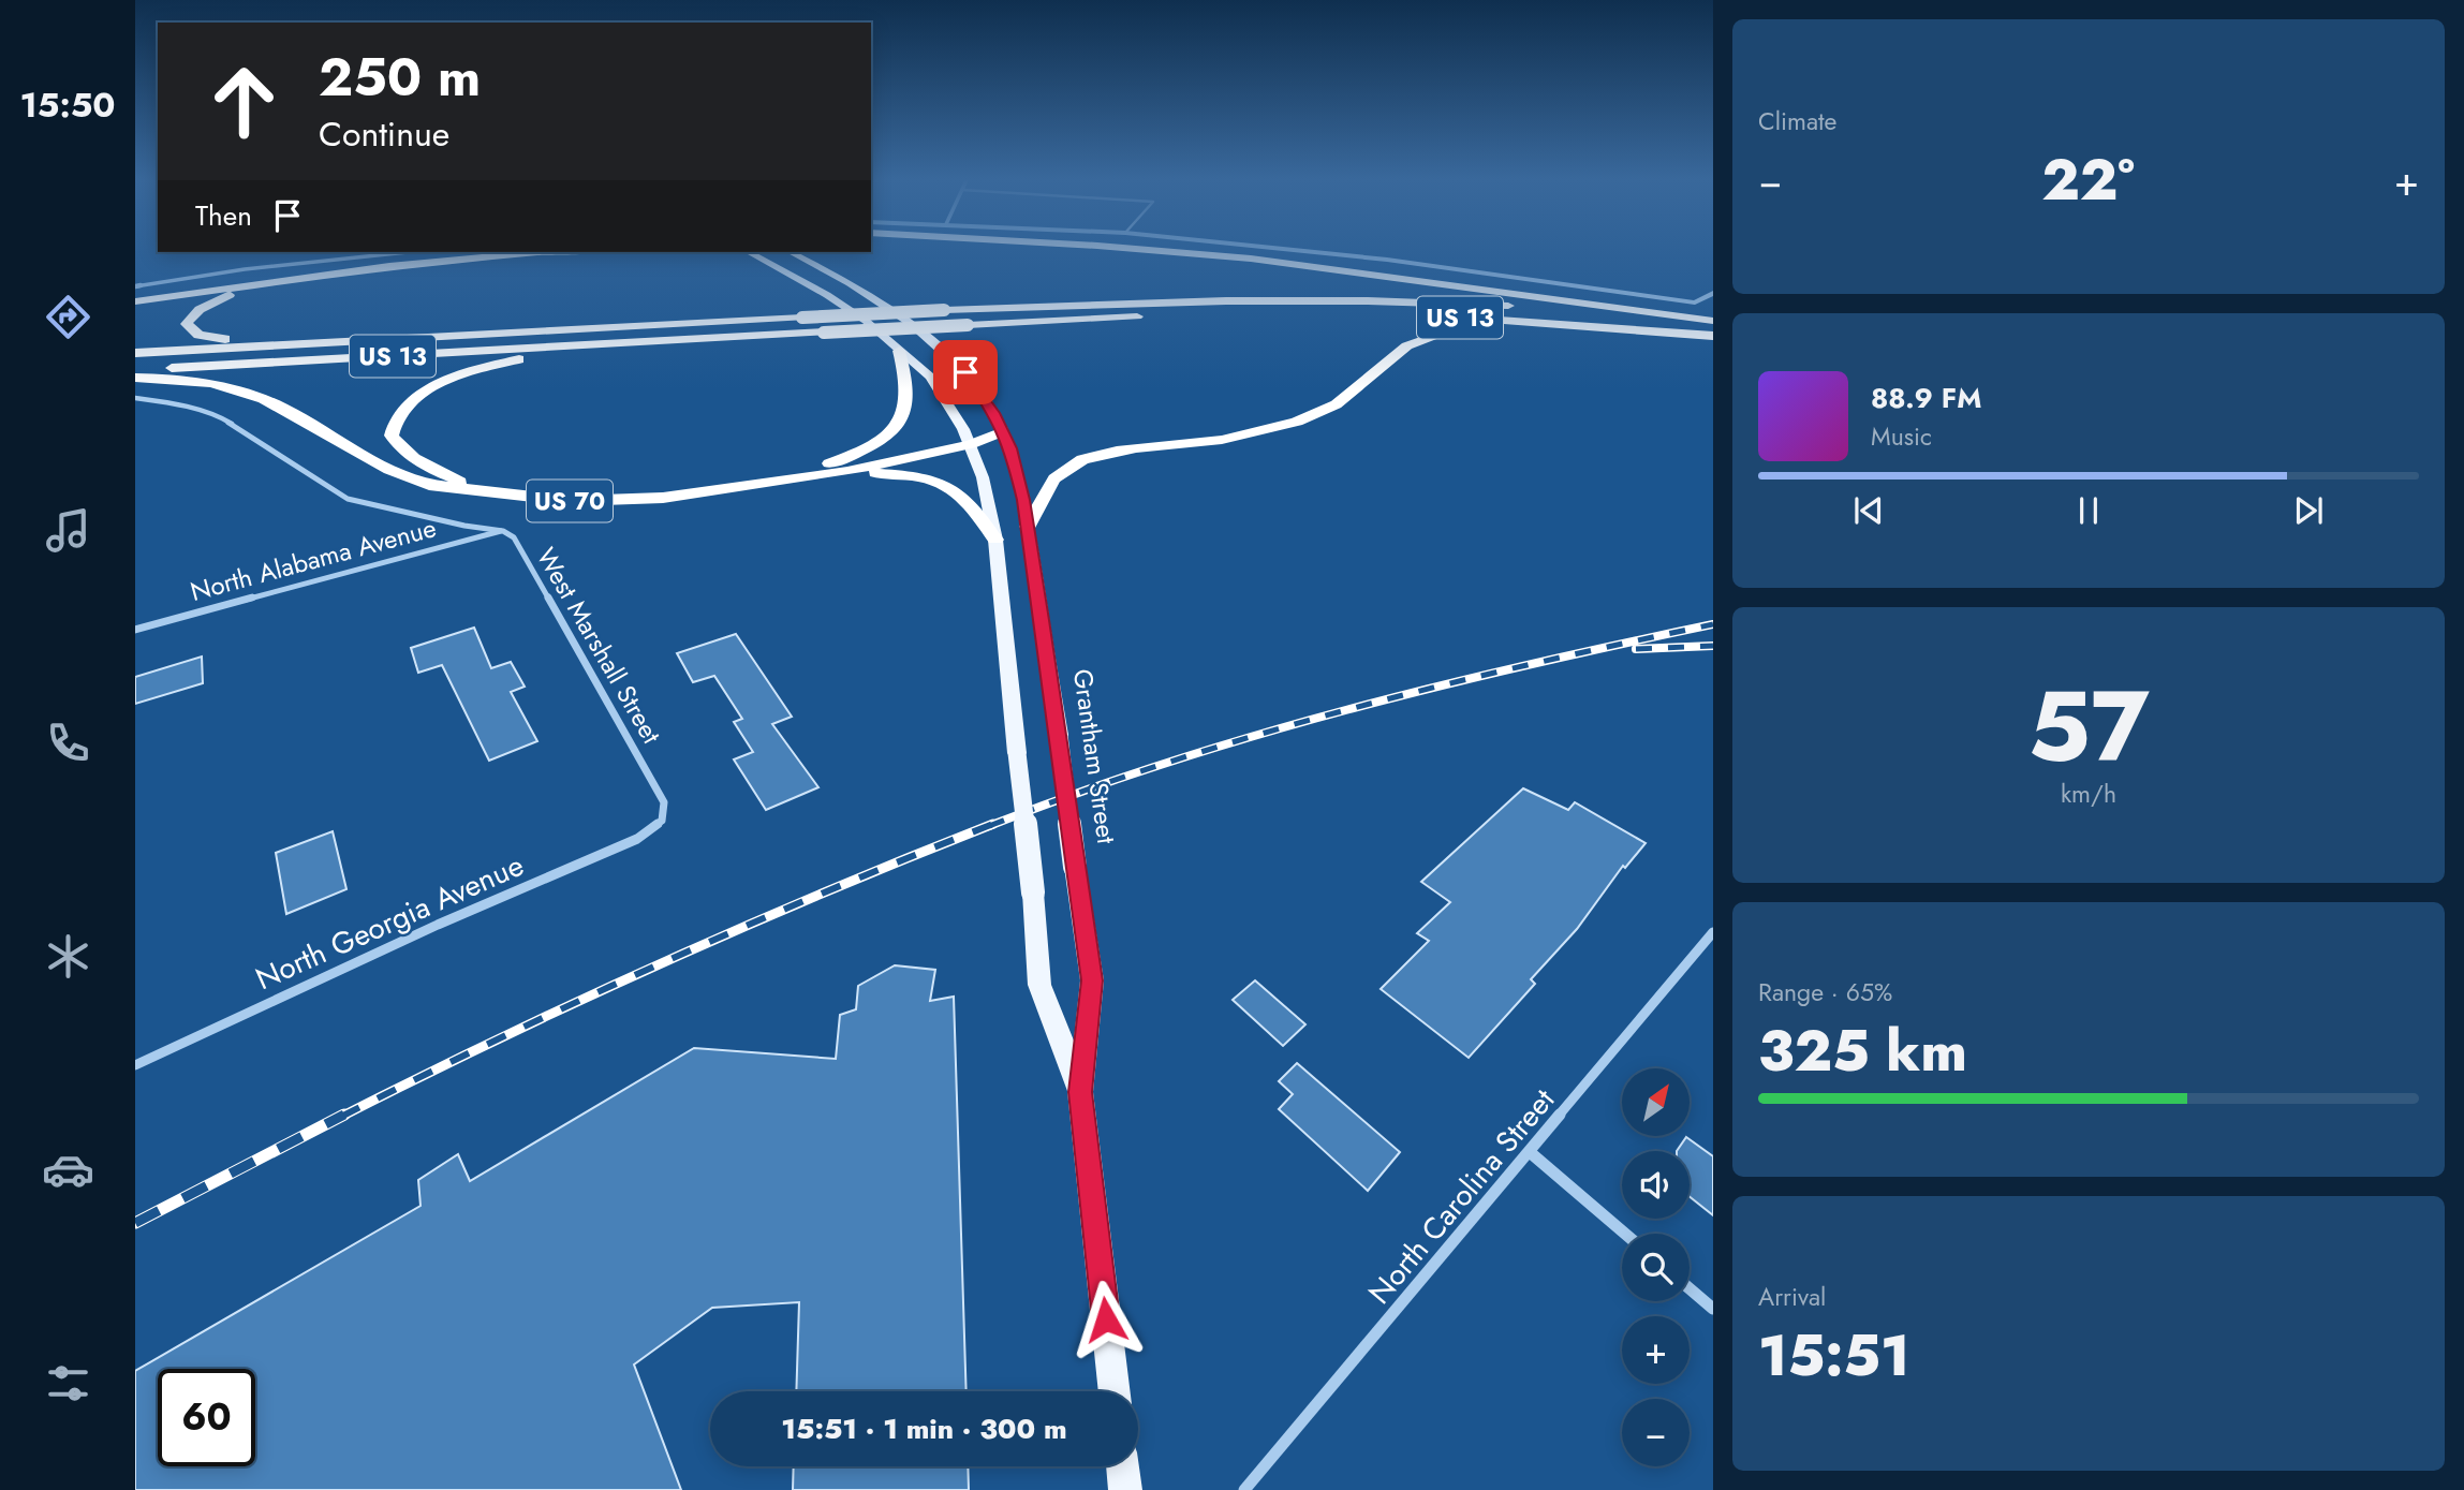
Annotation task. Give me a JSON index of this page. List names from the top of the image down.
{
  "streets": {
    "highway": ["US 13", "US 70"],
    "main road": ["Grantham Street"],
    "street": [
      "North Alabama Avenue",
      "West Marshall Street",
      "North Georgia Avenue",
      "North Carolina Street"
    ]
  },
  "crossings": [
    ["North Alabama Avenue", "West Marshall Street"],
    ["West Marshall Street", "North Georgia Avenue"]
  ],
  "north": "top right",
  "page": {
    "tabs": "15:50",
    "tile": [
      "Climate",
      ["57", "km/h"],
      ["Range · 65%", "325 km"],
      ["Arrival", "15:51"]
    ],
    "turn": ["250 m", "Continue"],
    "heat": ["−", "22°", "+"],
    "then": "Then",
    "song": ["88.9 FM", "Music"],
    "map_buttons": ["+", "−"],
    "limit": "60",
    "trip": "15:51 · 1 min · 300 m"
  }
}
